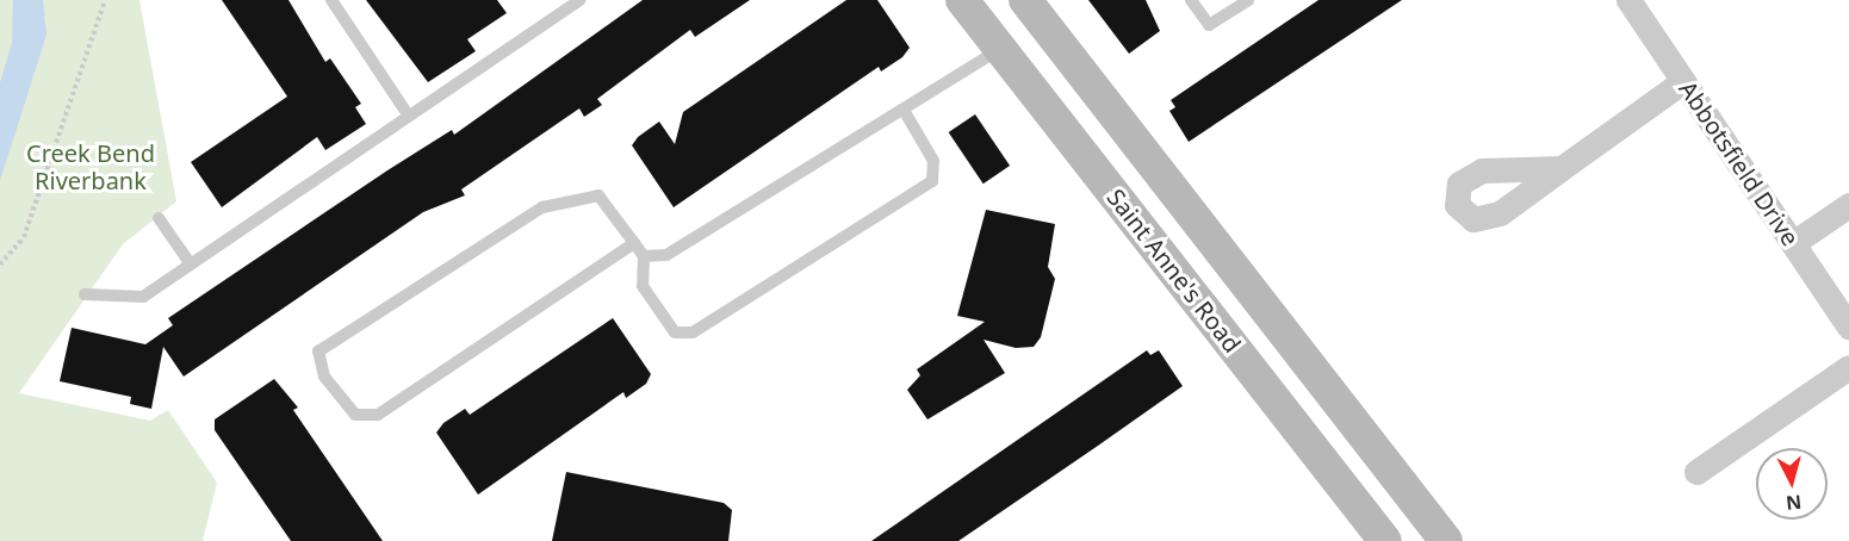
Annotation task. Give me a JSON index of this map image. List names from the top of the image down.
{
  "streets": {
    "main road": ["Saint Anne's Road"],
    "street": ["Abbotsfield Drive"]
  },
  "parks": ["Creek Bend Riverbank"],
  "north": "bottom"
}
